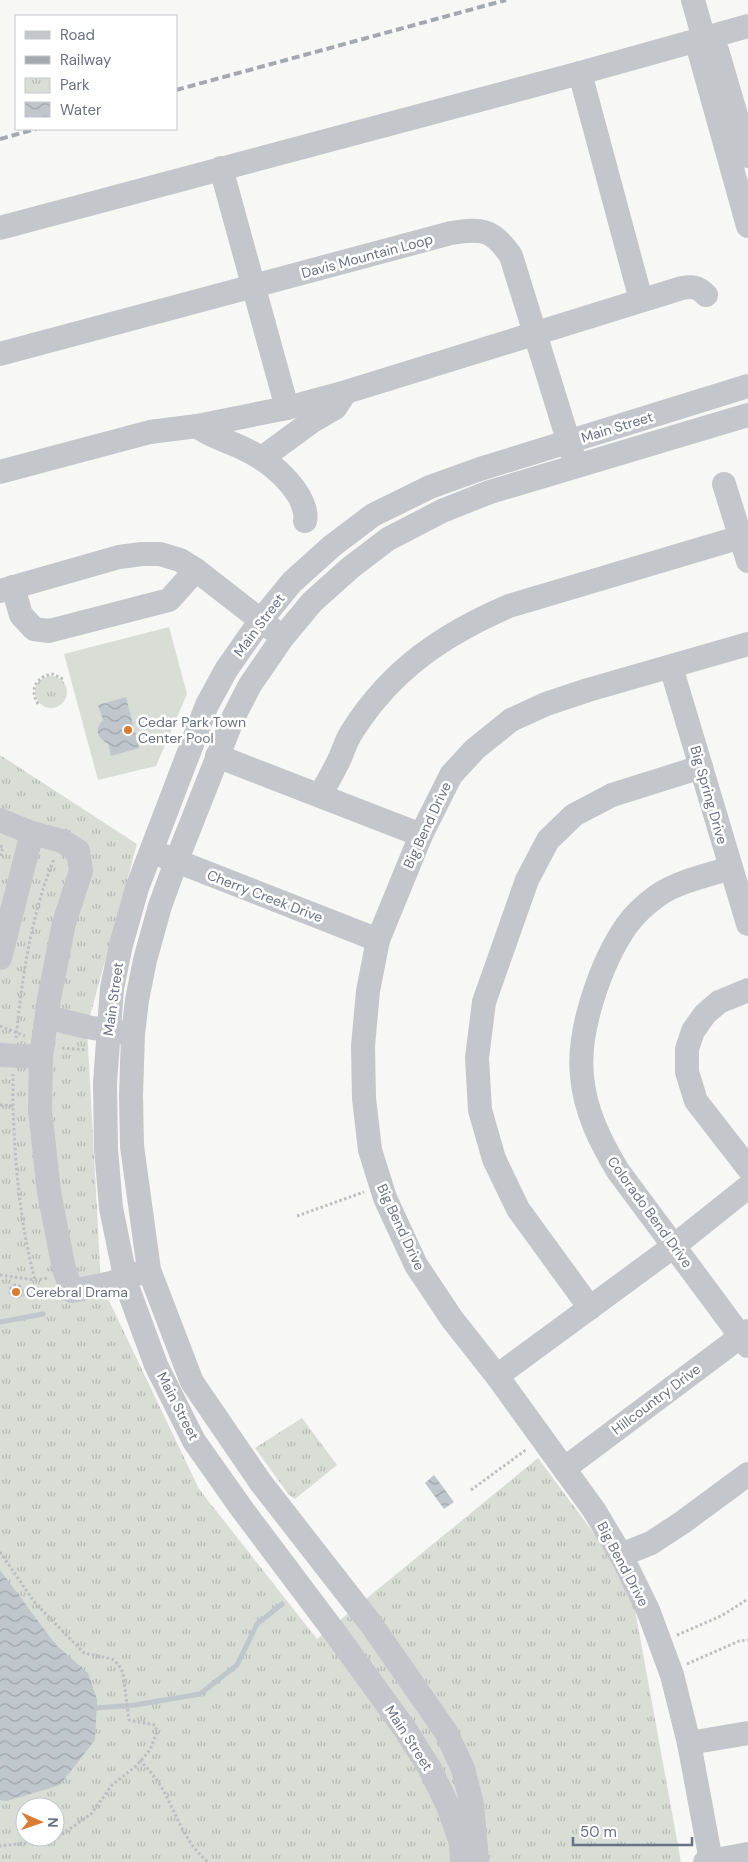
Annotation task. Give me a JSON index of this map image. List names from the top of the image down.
{
  "streets": {
    "street": [
      "Davis Mountain Loop",
      "Main Street",
      "Big Spring Drive",
      "Big Bend Drive",
      "Cherry Creek Drive",
      "Colorado Bend Drive",
      "Hillcountry Drive"
    ]
  },
  "crossings": [
    ["Davis Mountain Loop", "Main Street"],
    ["Main Street", "Cherry Creek Drive"],
    ["Big Spring Drive", "Big Bend Drive"],
    ["Big Spring Drive", "Colorado Bend Drive"],
    ["Big Bend Drive", "Cherry Creek Drive"],
    ["Big Bend Drive", "Hillcountry Drive"],
    ["Colorado Bend Drive", "Hillcountry Drive"]
  ],
  "places": ["Cedar Park Town Center Pool", "Cerebral Drama"],
  "legend": [
    "Road",
    "Railway",
    "Park",
    "Water"
  ],
  "scale_bar": "50 m",
  "north": "right"
}
